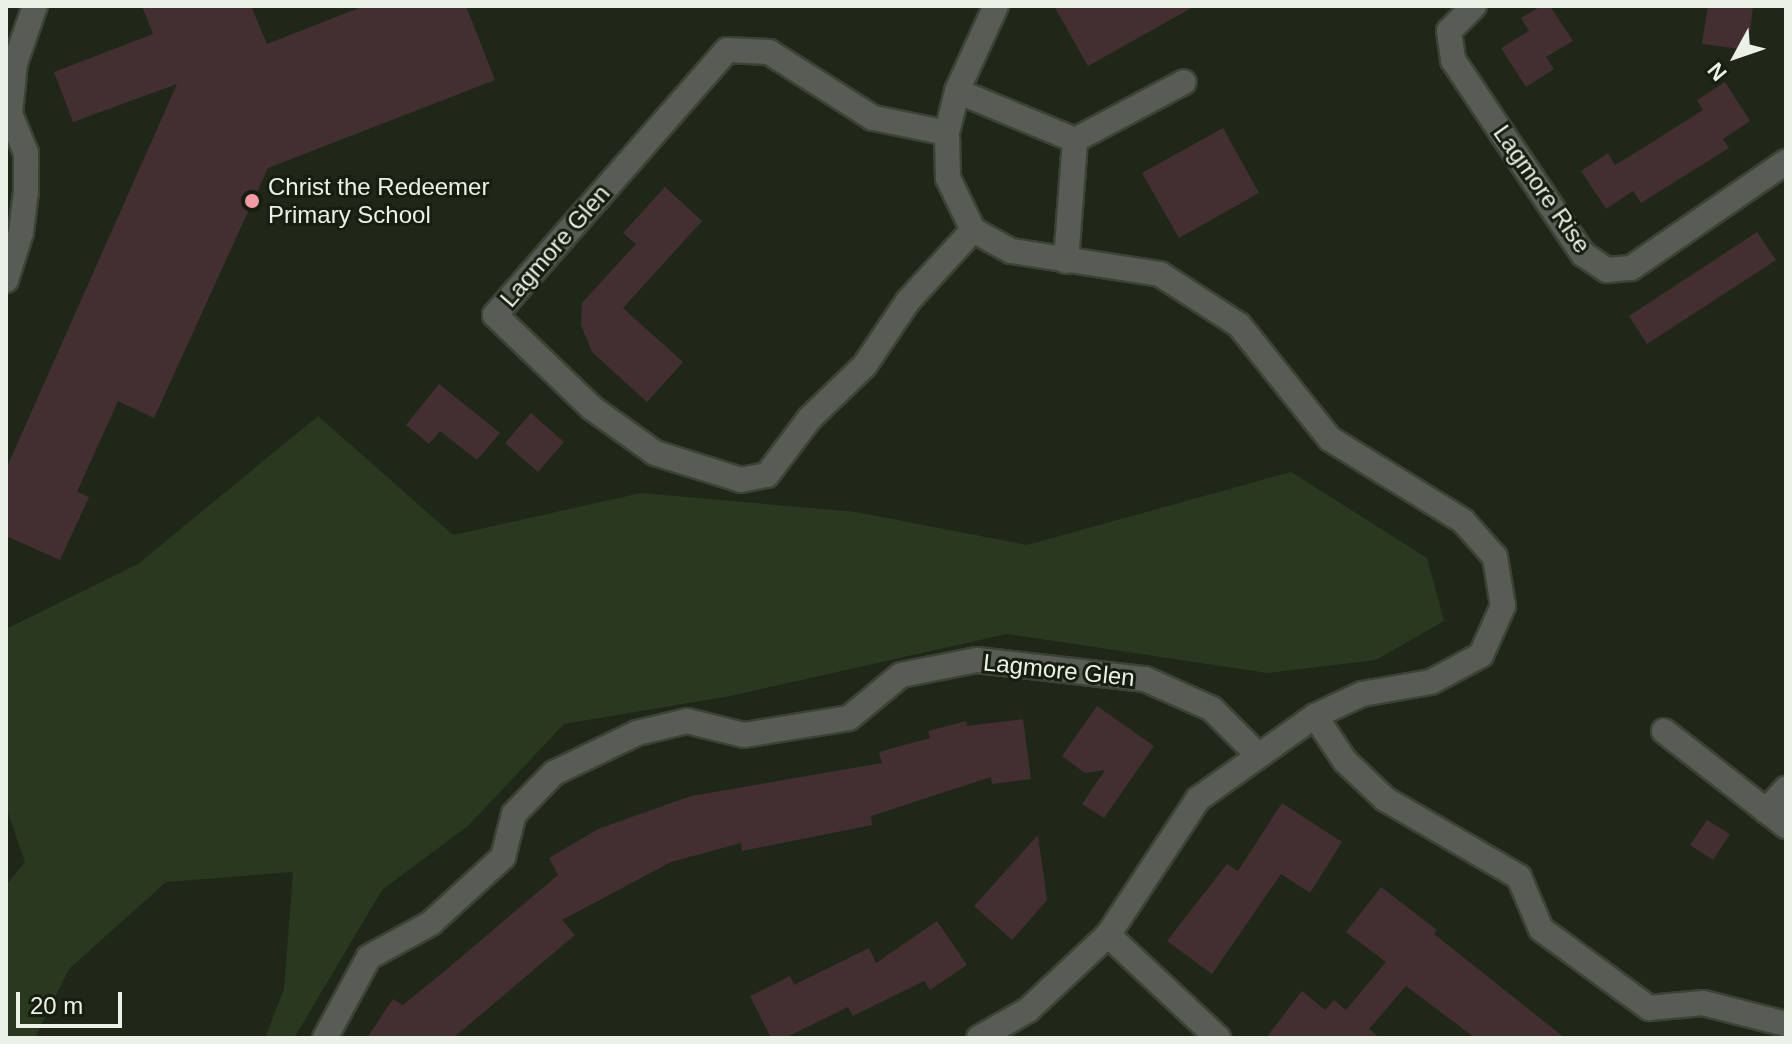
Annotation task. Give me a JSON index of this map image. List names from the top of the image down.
{
  "streets": {
    "street": ["Lagmore Rise", "Lagmore Glen"]
  },
  "places": ["Christ the Redeemer Primary School"],
  "scale_bar": "20 m",
  "north": "bottom left"
}
